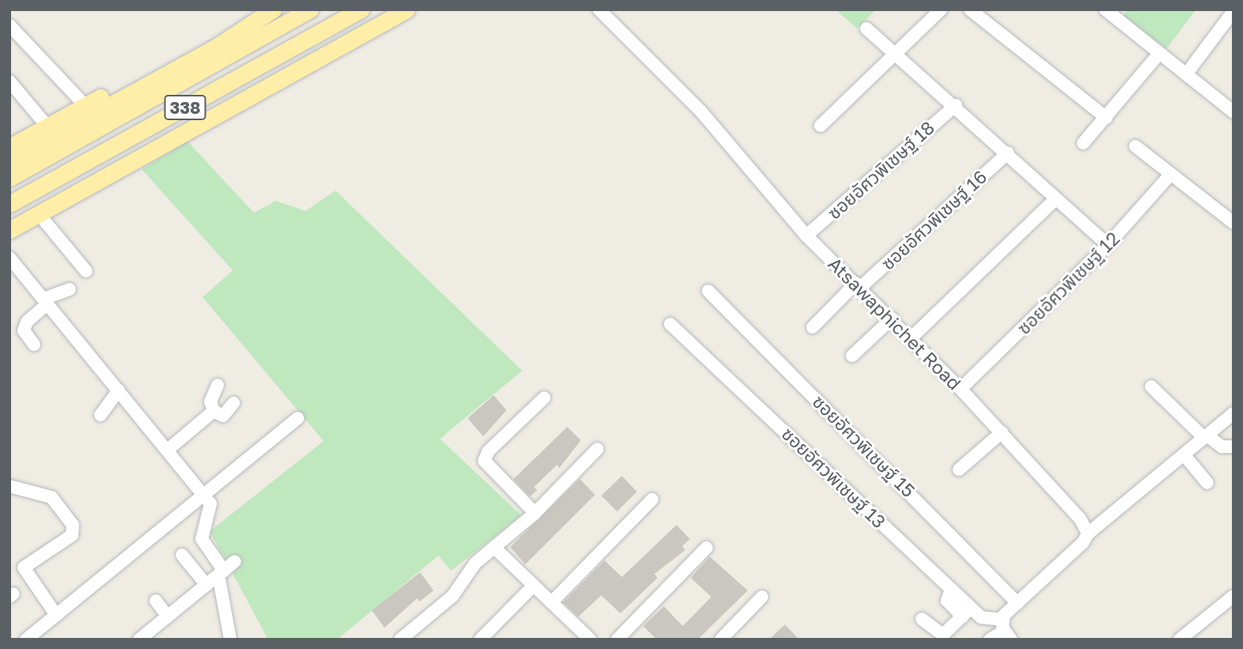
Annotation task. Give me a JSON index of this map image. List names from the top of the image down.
{
  "streets": {
    "main road": ["338"],
    "street": [
      "ซอยอัศวพิเชษฐ์ 18",
      "ซอยอัศวพิเชษฐ์ 16",
      "ซอยอัศวพิเชษฐ์ 12",
      "Atsawaphichet Road",
      "ซอยอัศวพิเชษฐ์ 15",
      "ซอยอัศวพิเชษฐ์ 13"
    ]
  },
  "crossings": [
    ["ซอยอัศวพิเชษฐ์ 18", "Atsawaphichet Road"],
    ["ซอยอัศวพิเชษฐ์ 16", "Atsawaphichet Road"],
    ["ซอยอัศวพิเชษฐ์ 12", "Atsawaphichet Road"]
  ]
}
